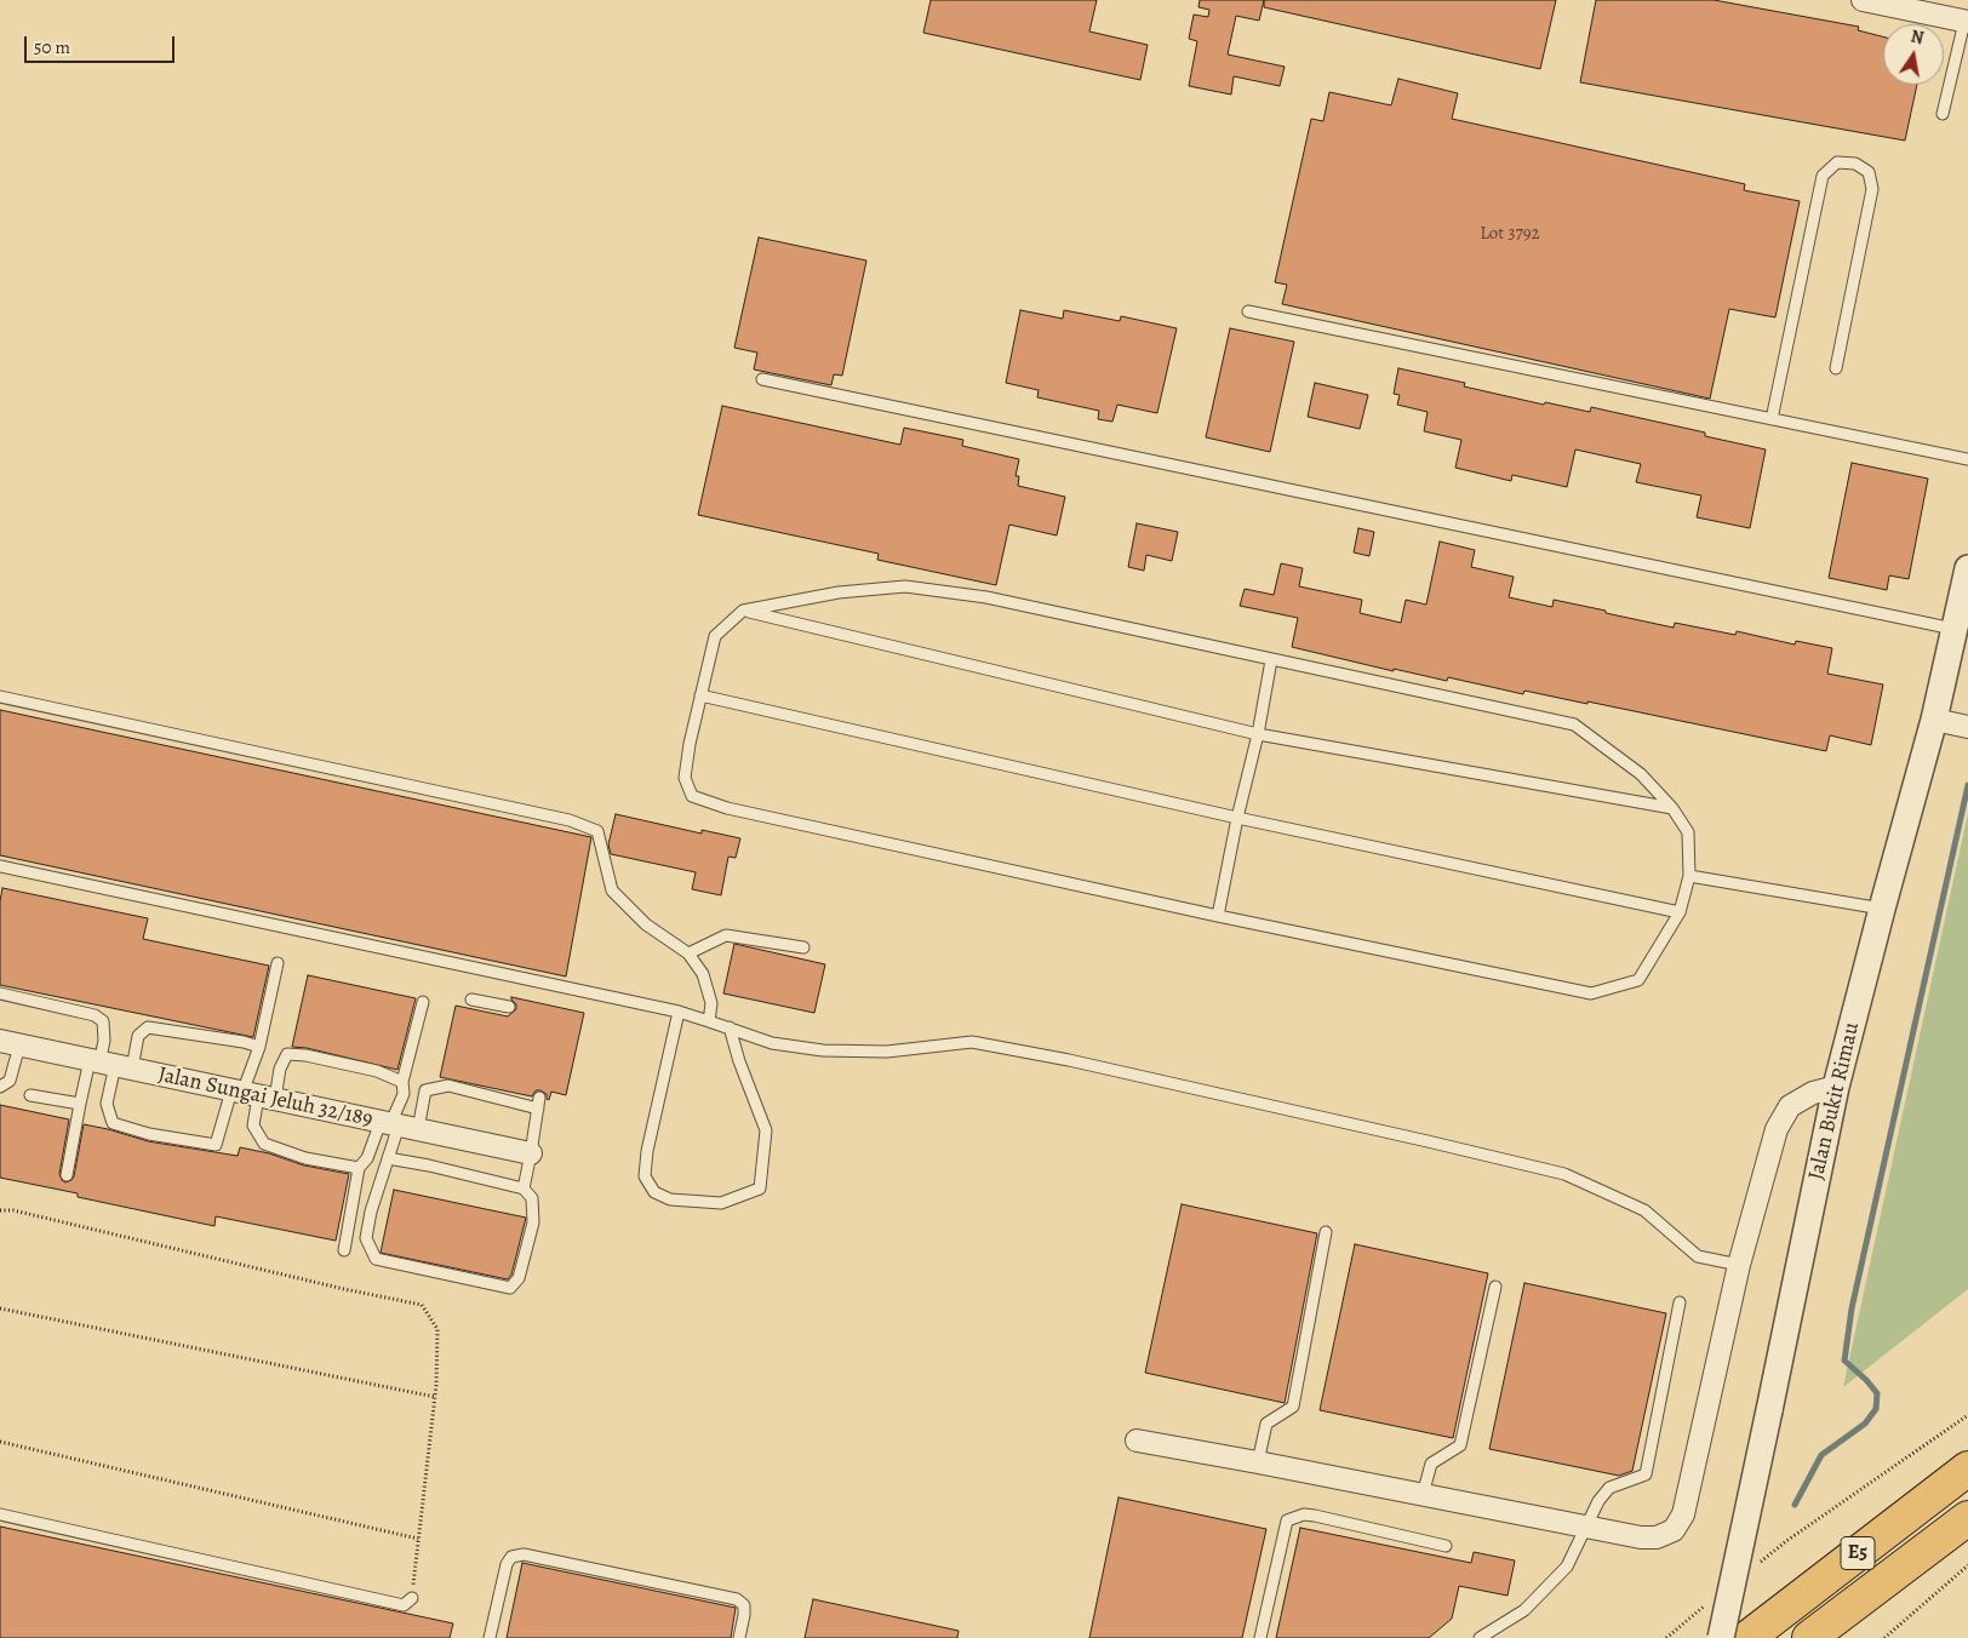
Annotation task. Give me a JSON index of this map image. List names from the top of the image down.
{
  "streets": {
    "highway": ["E5"],
    "street": ["Jalan Sungai Jeluh 32/189", "Jalan Bukit Rimau"]
  },
  "house_numbers": ["Lot 3792"],
  "scale_bar": "50 m",
  "north": "top"
}
